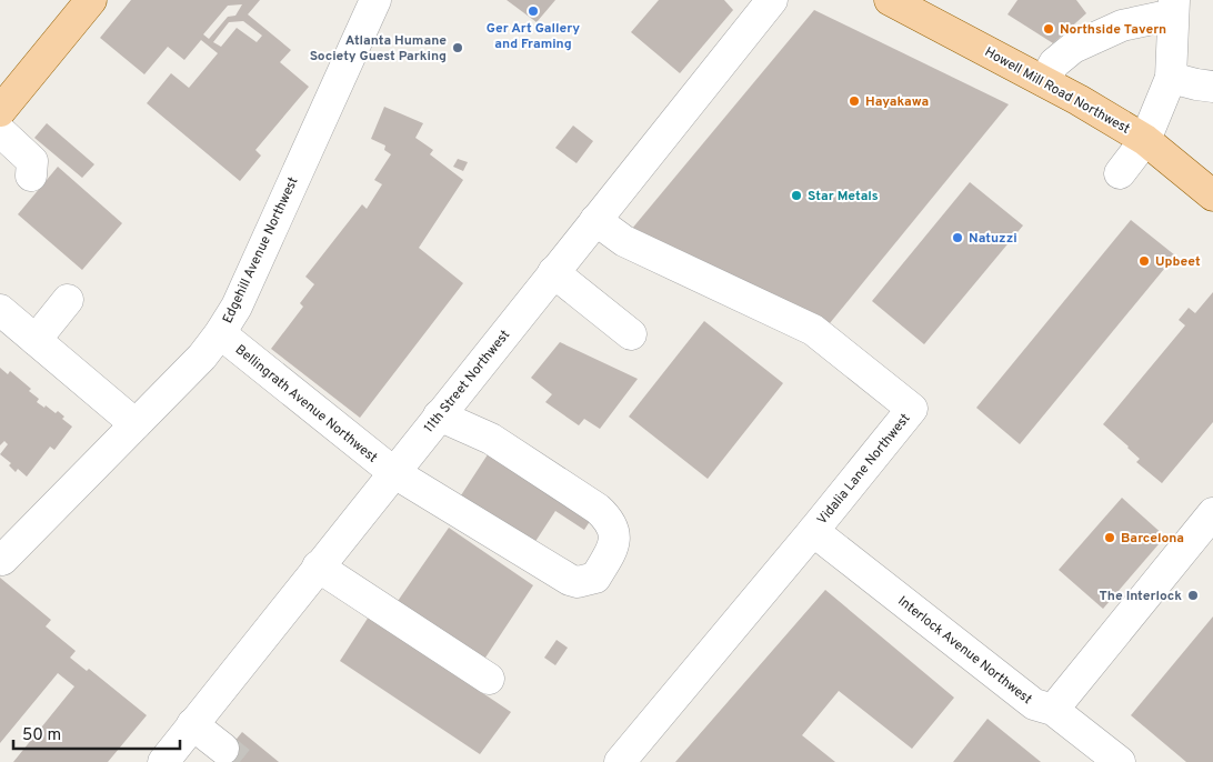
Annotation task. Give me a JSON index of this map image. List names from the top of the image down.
{
  "streets": {
    "main road": ["Howell Mill Road Northwest"],
    "street": [
      "Edgehill Avenue Northwest",
      "11th Street Northwest",
      "Bellingrath Avenue Northwest",
      "Vidalia Lane Northwest",
      "Interlock Avenue Northwest"
    ]
  },
  "crossings": [
    ["Edgehill Avenue Northwest", "Bellingrath Avenue Northwest"],
    ["11th Street Northwest", "Bellingrath Avenue Northwest"],
    ["11th Street Northwest", "Vidalia Lane Northwest"],
    ["Vidalia Lane Northwest", "Interlock Avenue Northwest"]
  ],
  "places": [
    "Ger Art Gallery and Framing",
    "Northside Tavern",
    "Atlanta Humane Society Guest Parking",
    "Hayakawa",
    "Star Metals",
    "Natuzzi",
    "Upbeet",
    "Barcelona",
    "The Interlock"
  ],
  "scale_bar": "50 m"
}
